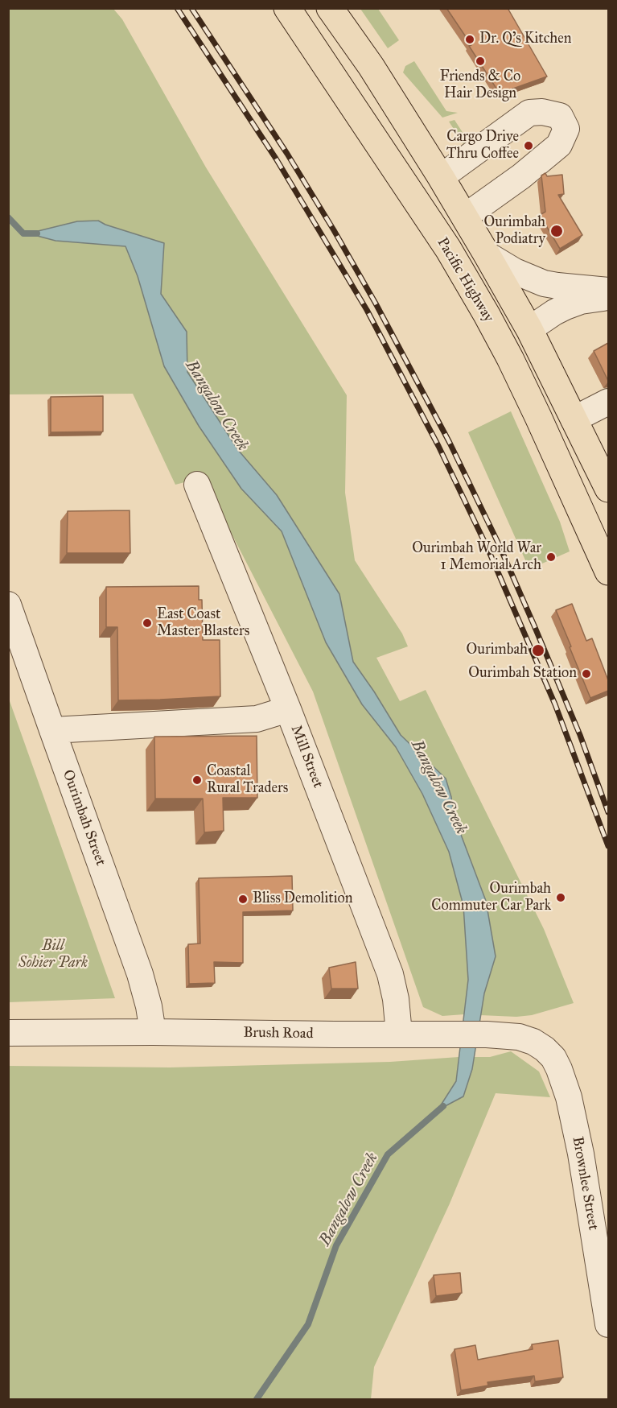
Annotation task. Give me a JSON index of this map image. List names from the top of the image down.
{
  "streets": {
    "main road": ["Pacific Highway"],
    "street": [
      "Mill Street",
      "Ourimbah Street",
      "Brush Road",
      "Brownlee Street"
    ]
  },
  "crossings": [
    ["Mill Street", "Brush Road"],
    ["Ourimbah Street", "Brush Road"],
    ["Brush Road", "Brownlee Street"]
  ],
  "water": ["Bangalow Creek"],
  "parks": ["Bill Sohier Park"],
  "places": [
    "Dr. Q’s Kitchen",
    "Friends & Co Hair Design",
    "Cargo Drive Thru Coffee",
    "Ourimbah Podiatry",
    "Ourimbah World War 1 Memorial Arch",
    "East Coast Master Blasters",
    "Ourimbah",
    "Ourimbah Station",
    "Coastal Rural Traders",
    "Ourimbah Commuter Car Park",
    "Bliss Demolition"
  ]
}
